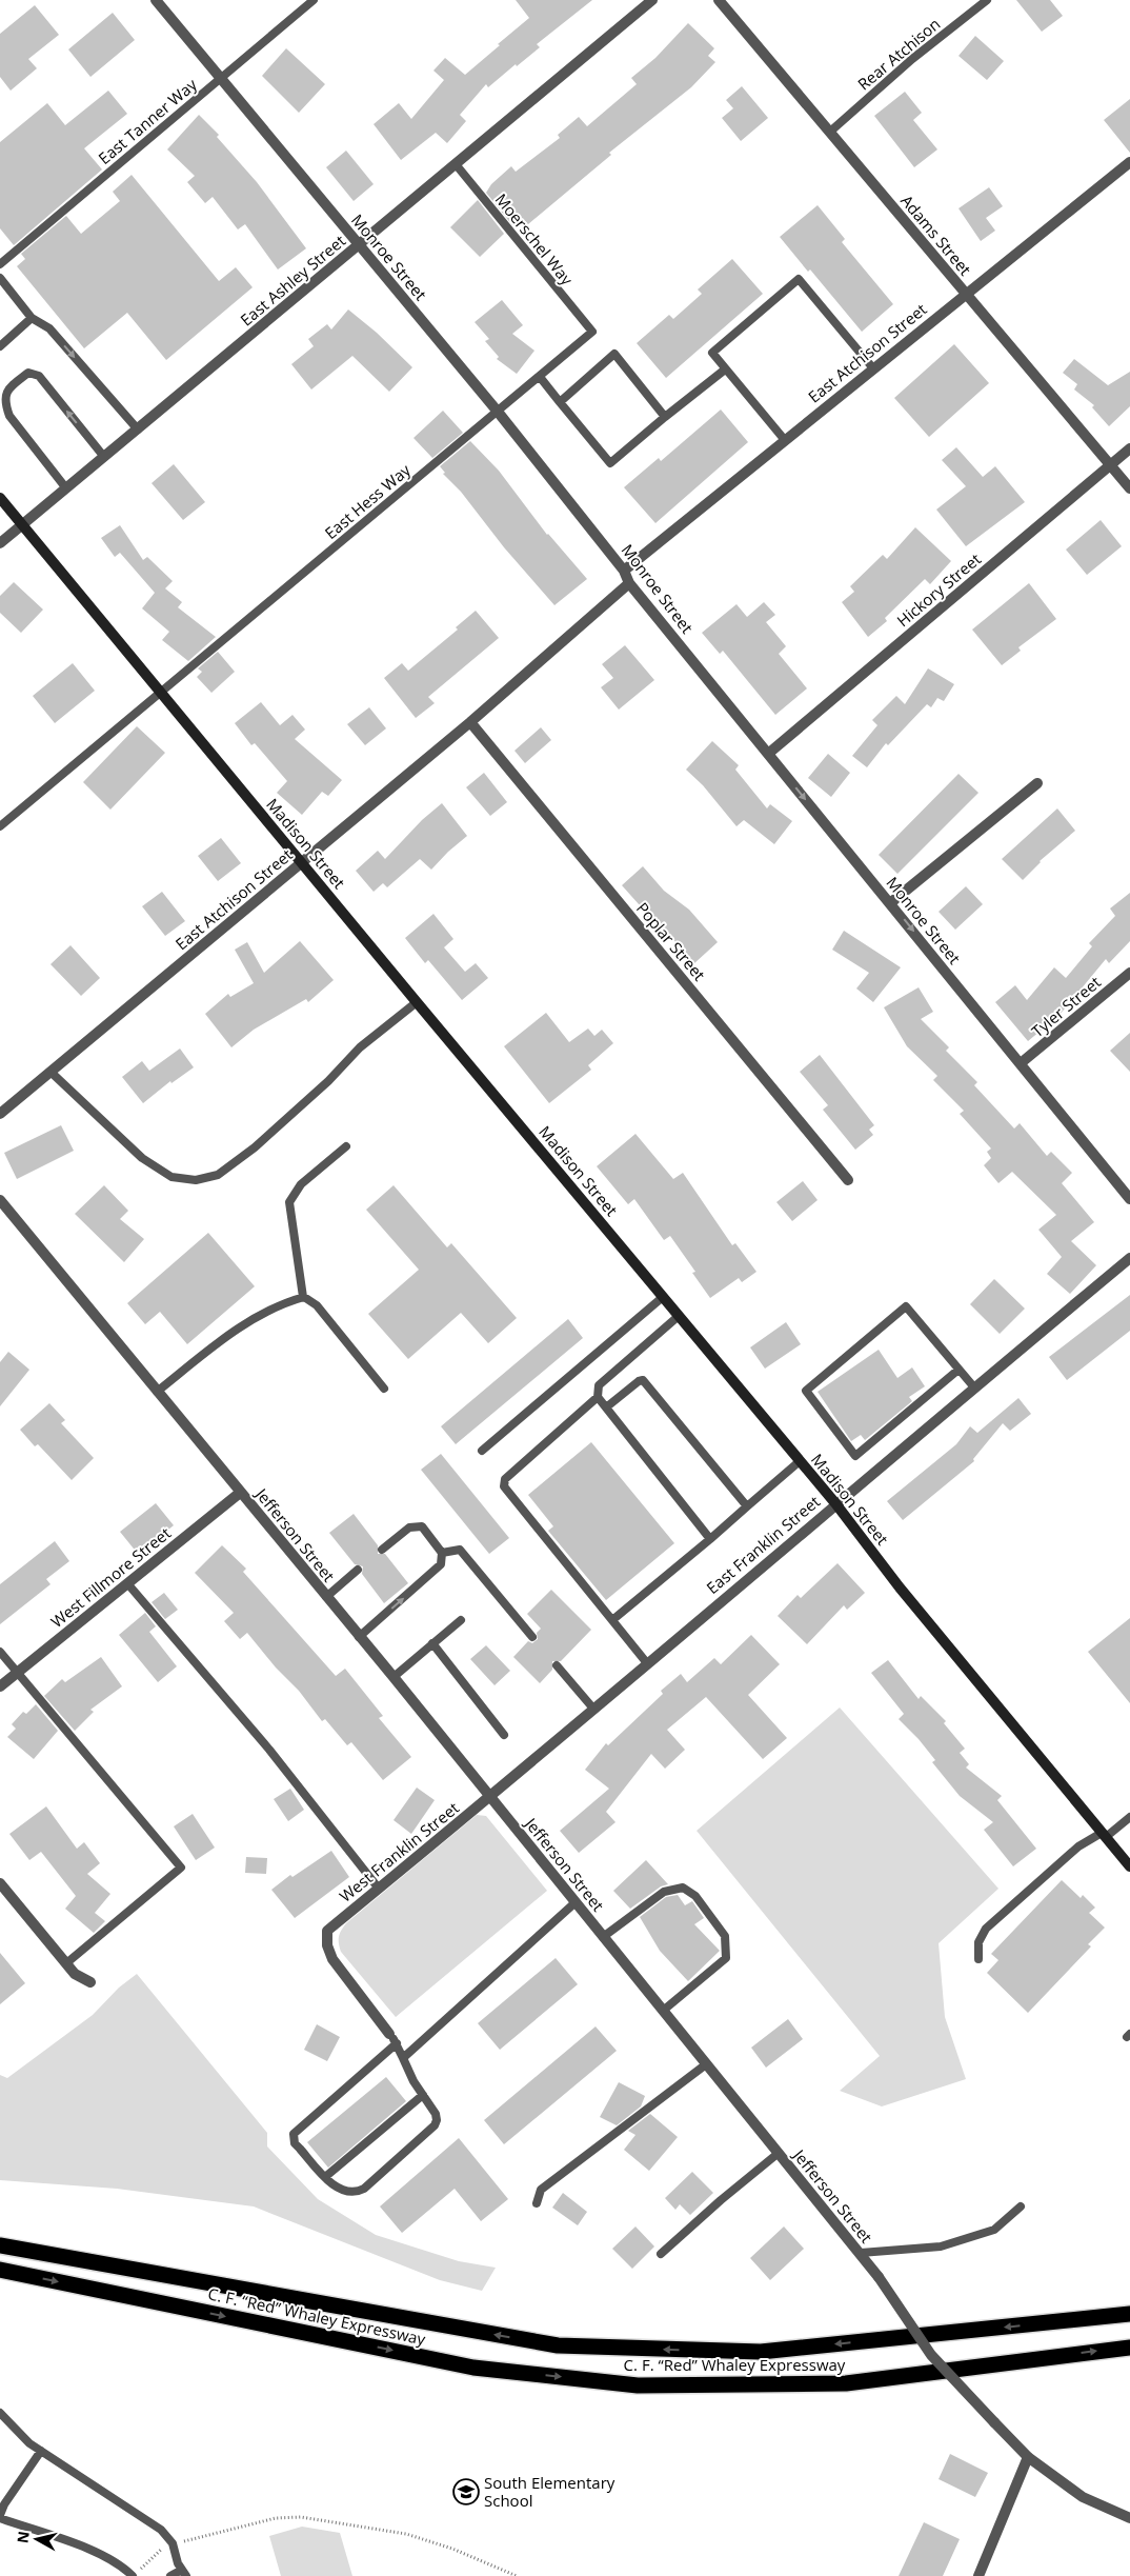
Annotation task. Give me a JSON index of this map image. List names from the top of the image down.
{
  "streets": {
    "highway": ["C. F. “Red” Whaley Expressway"],
    "main road": ["Madison Street"],
    "street": [
      "Adams Street",
      "Monroe Street",
      "East Ashley Street",
      "East Atchison Street",
      "Hickory Street",
      "Poplar Street",
      "Tyler Street",
      "Jefferson Street",
      "East Franklin Street",
      "West Fillmore Street",
      "West Franklin Street"
    ],
    "lane": [
      "Rear Atchison",
      "East Tanner Way",
      "Moerschel Way",
      "East Hess Way"
    ]
  },
  "crossings": [
    ["Rear Atchison", "Adams Street"],
    ["East Tanner Way", "Monroe Street"],
    ["Adams Street", "East Atchison Street"],
    ["Adams Street", "Hickory Street"],
    ["Moerschel Way", "East Ashley Street"],
    ["Moerschel Way", "East Hess Way"],
    ["Monroe Street", "East Ashley Street"],
    ["Monroe Street", "East Atchison Street"],
    ["Monroe Street", "East Hess Way"],
    ["Monroe Street", "Hickory Street"],
    ["Monroe Street", "Tyler Street"],
    ["East Ashley Street", "Madison Street"],
    ["East Atchison Street", "Madison Street"],
    ["East Atchison Street", "Poplar Street"],
    ["East Hess Way", "Madison Street"],
    ["Madison Street", "East Franklin Street"],
    ["Jefferson Street", "East Franklin Street"],
    ["Jefferson Street", "West Fillmore Street"],
    ["Jefferson Street", "West Franklin Street"],
    ["East Franklin Street", "West Franklin Street"]
  ],
  "places": {
    "school or university": ["South Elementary School"]
  },
  "north": "left"
}
